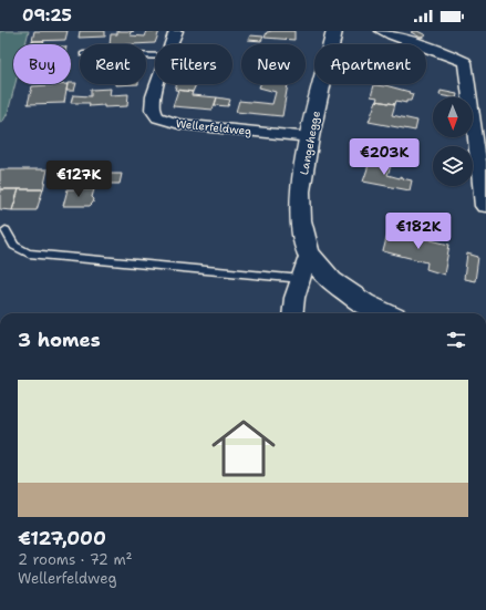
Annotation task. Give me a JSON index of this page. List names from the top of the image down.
{
  "streets": {
    "street": ["Wellerfeldweg", "Langehegge"]
  },
  "crossings": [
    ["Wellerfeldweg", "Langehegge"]
  ],
  "north": "bottom",
  "page": {
    "status": "09:25",
    "chip": [
      "Buy",
      "Rent",
      "Filters",
      "New",
      "Apartment"
    ],
    "price": ["€203K", "€127K", "€182K"],
    "heading": "3 homes",
    "list": [
      {
        "name": "€127,000",
        "note": "2 rooms · 72 m² · Wellerfeldweg"
      }
    ]
  }
}
